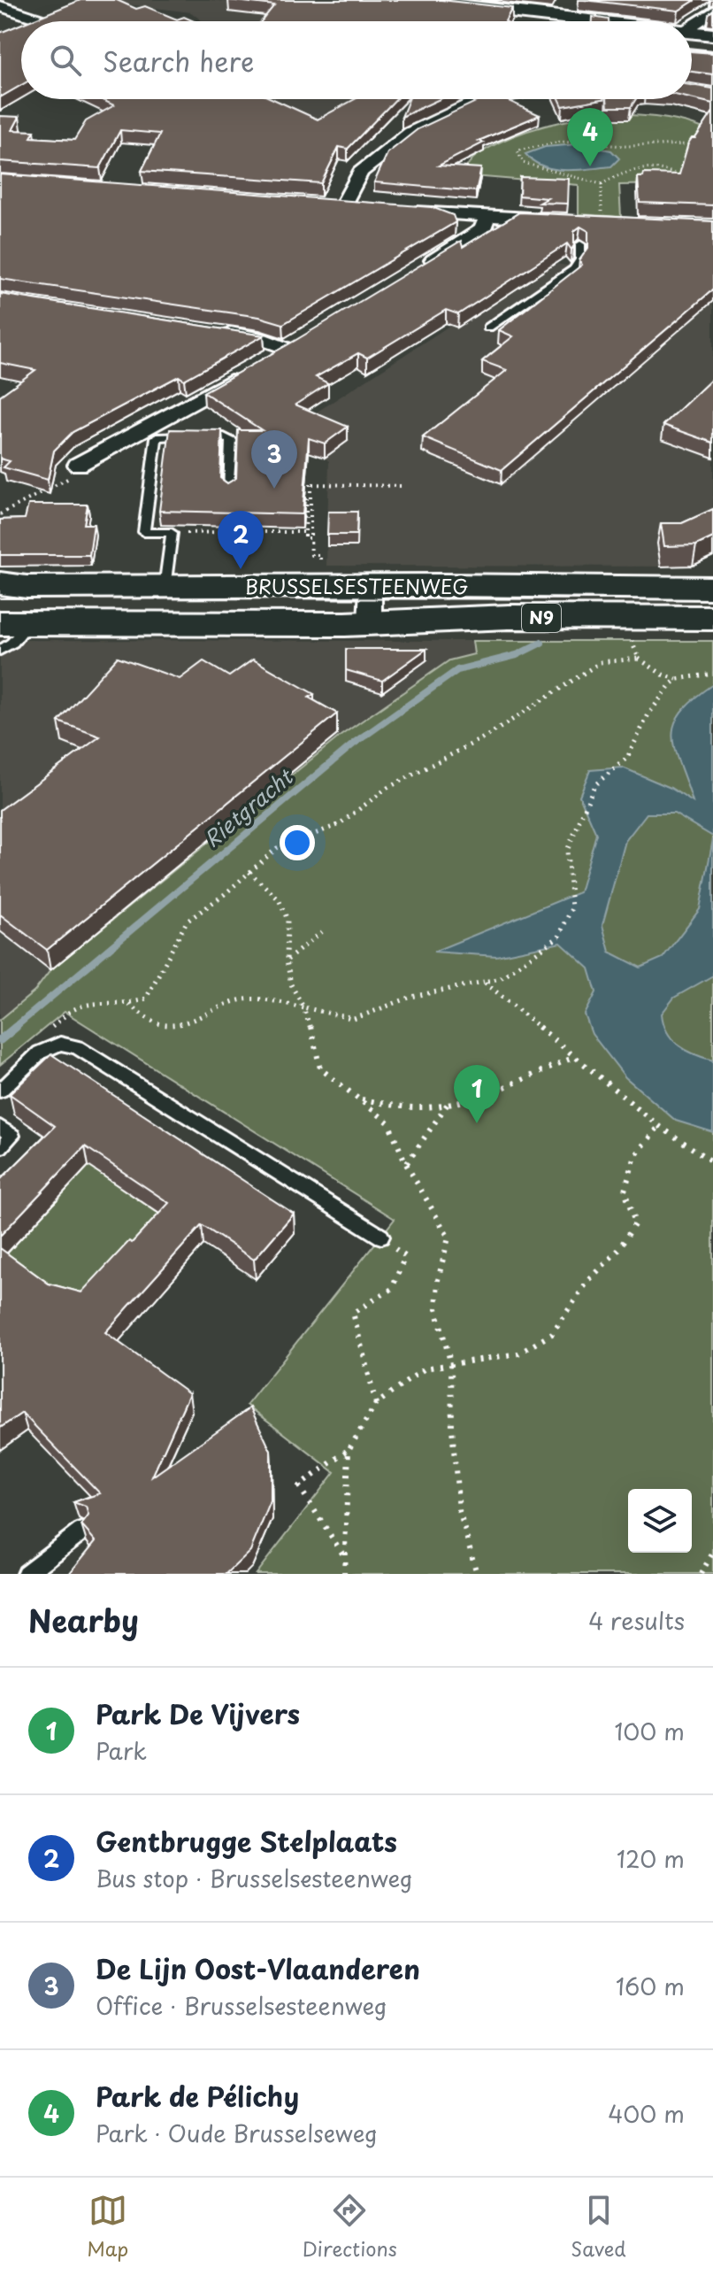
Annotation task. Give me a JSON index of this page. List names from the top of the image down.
{
  "streets": {
    "main road": ["BRUSSELSESTEENWEG", "N9"]
  },
  "water": ["Rietgracht"],
  "page": {
    "search": "Search here",
    "pins": [
      "4",
      "3",
      "2",
      "1"
    ],
    "heading": ["Nearby", "4 results"],
    "list": [
      {
        "mark": "1",
        "name": "Park De Vijvers",
        "note": "Park",
        "value": "100 m"
      },
      {
        "mark": "2",
        "name": "Gentbrugge Stelplaats",
        "note": "Bus stop · Brusselsesteenweg",
        "value": "120 m"
      },
      {
        "mark": "3",
        "name": "De Lijn Oost-Vlaanderen",
        "note": "Office · Brusselsesteenweg",
        "value": "160 m"
      },
      {
        "mark": "4",
        "name": "Park de Pélichy",
        "note": "Park · Oude Brusselseweg",
        "value": "400 m"
      }
    ],
    "nav": ["Map", "Directions", "Saved"]
  }
}
